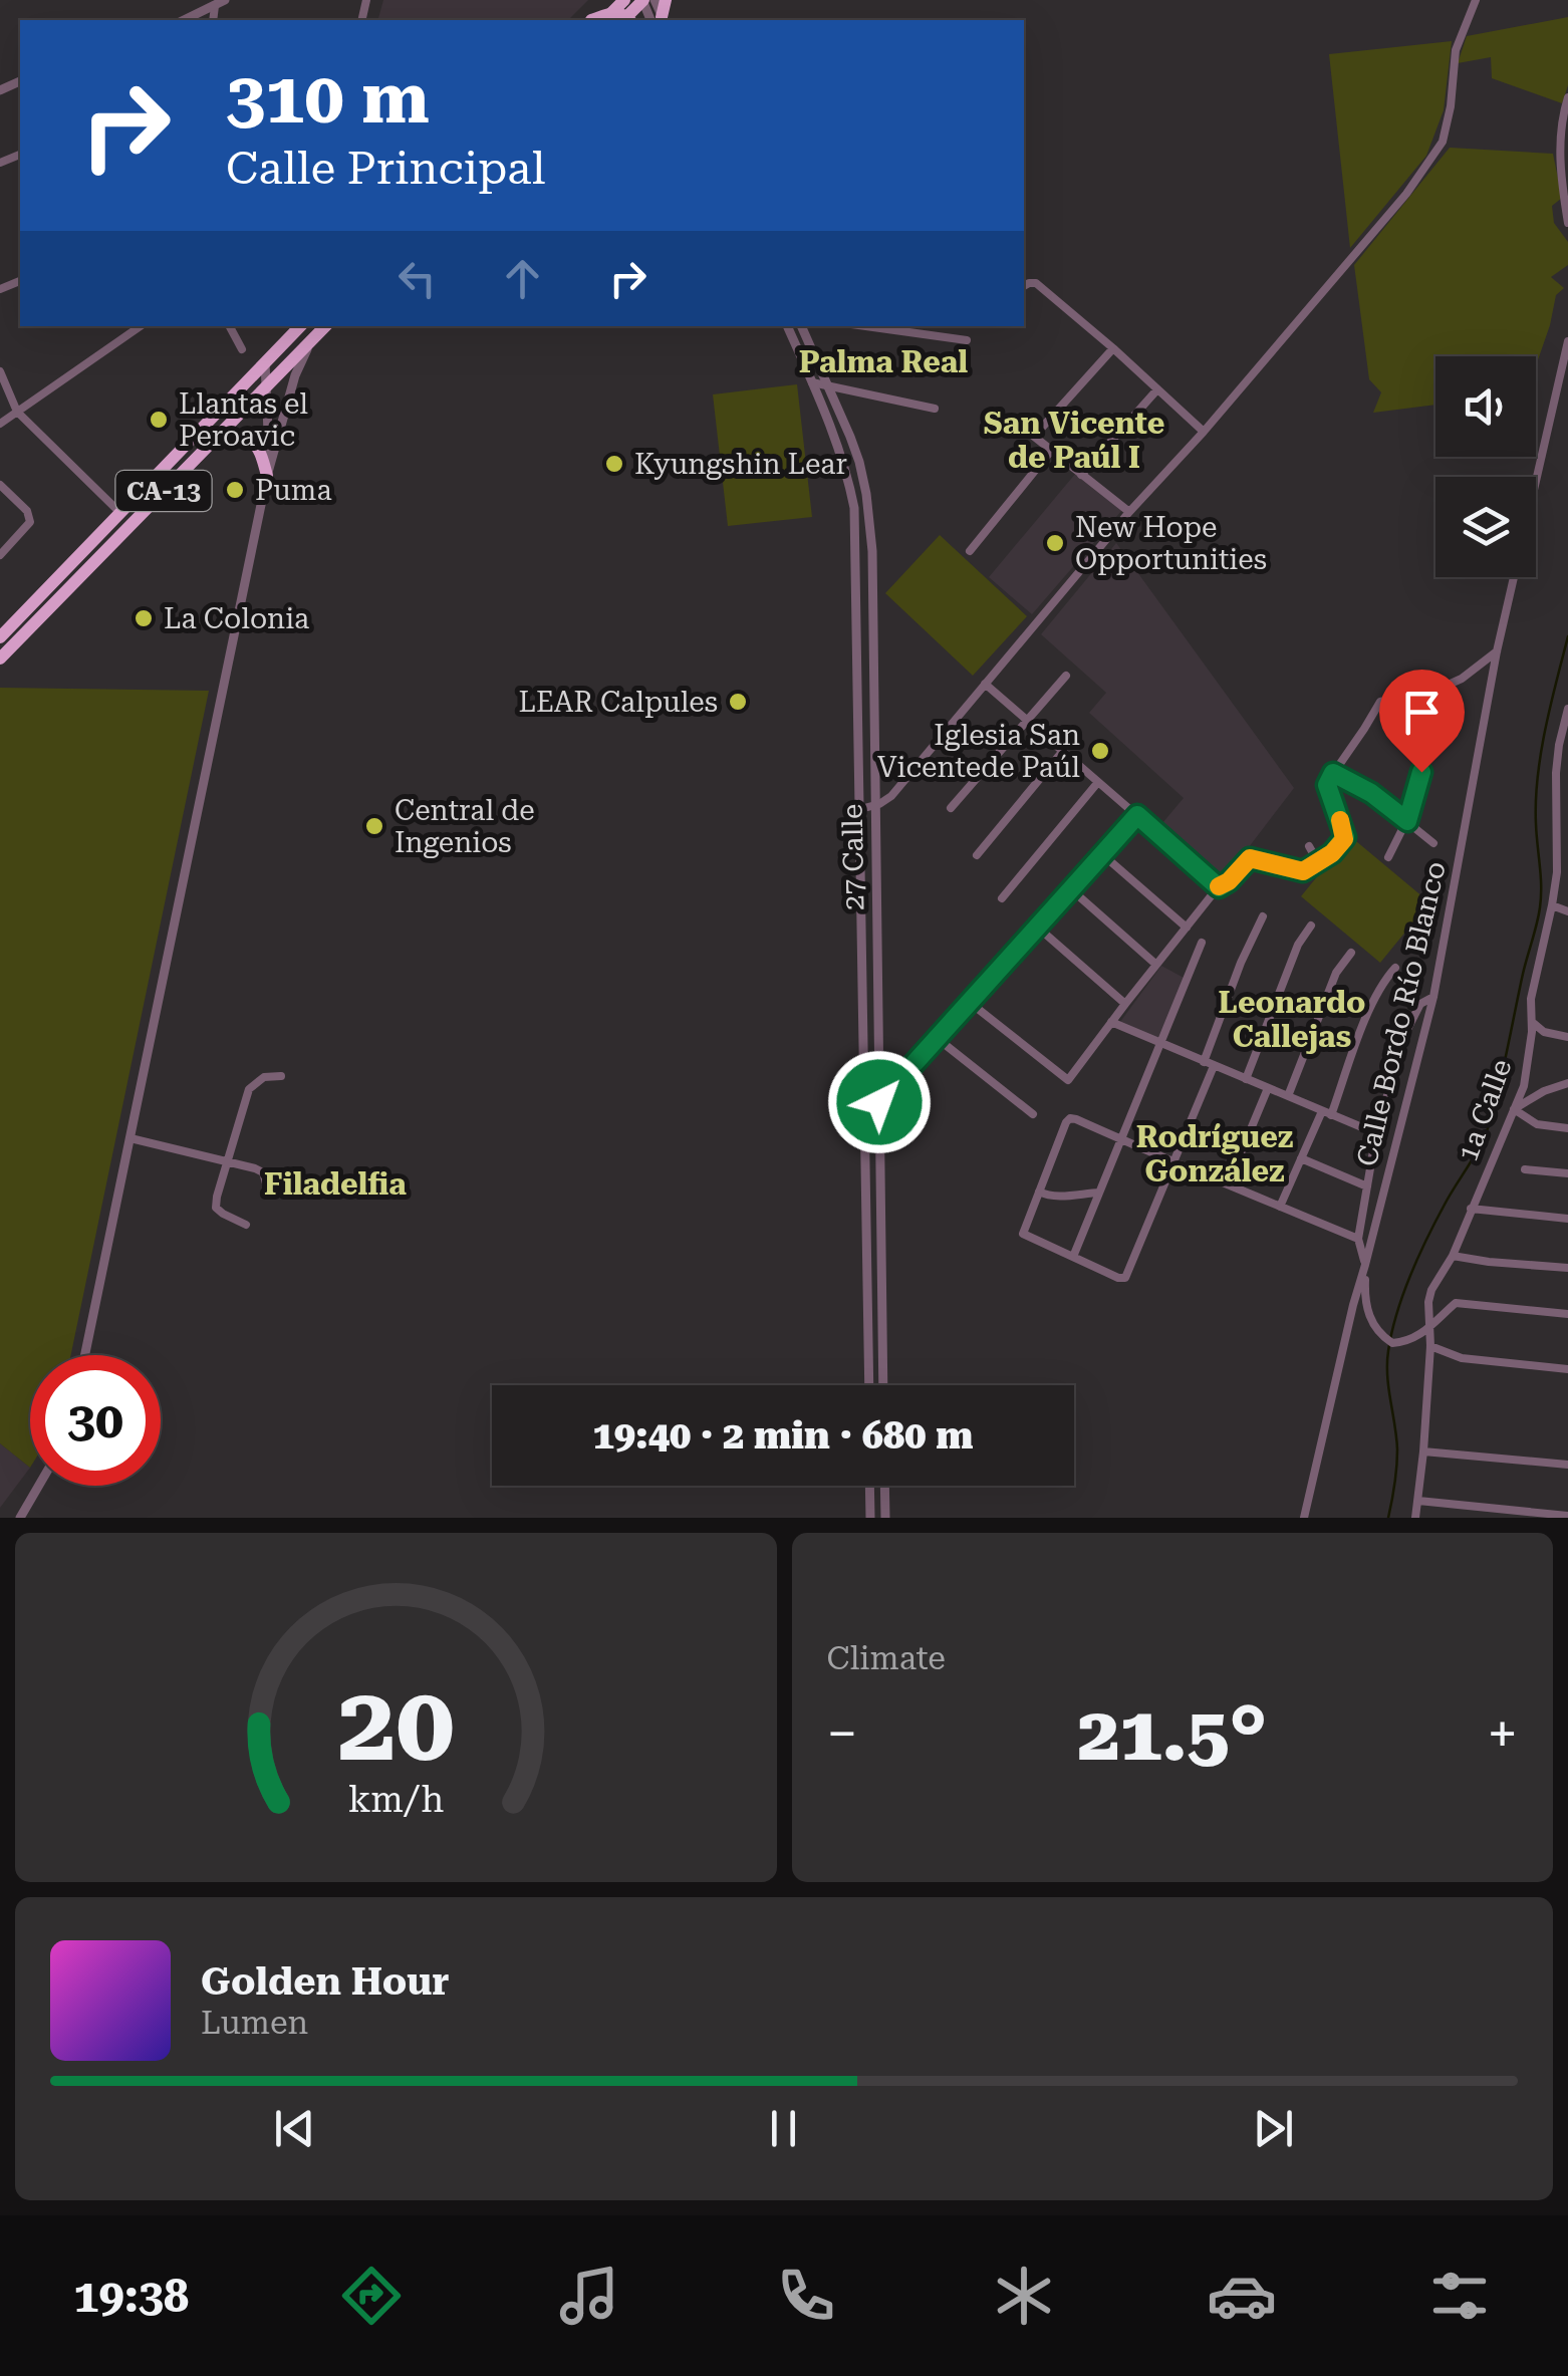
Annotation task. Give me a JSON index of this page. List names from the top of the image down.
{
  "streets": {
    "highway": ["CA-13"],
    "street": ["27 Calle", "Calle Bordo Río Blanco", "1a Calle"]
  },
  "districts": [
    "Palma Real",
    "San Vicente de Paúl I",
    "Leonardo Callejas",
    "Rodríguez González",
    "Filadelfia"
  ],
  "places": [
    "Llantas el Peroavic",
    "Kyungshin Lear",
    "Puma",
    "New Hope Opportunities",
    "La Colonia",
    "LEAR Calpules",
    "Iglesia San Vicentede Paúl",
    "Central de Ingenios"
  ],
  "page": {
    "turn": ["310 m", "Calle Principal"],
    "limit": "30",
    "trip": "19:40 · 2 min · 680 m",
    "tile": "Climate",
    "heat": ["−", "21.5°", "+"],
    "song": ["Golden Hour", "Lumen"],
    "tabs": "19:38",
    "gauge": ["20", "km/h"]
  }
}
